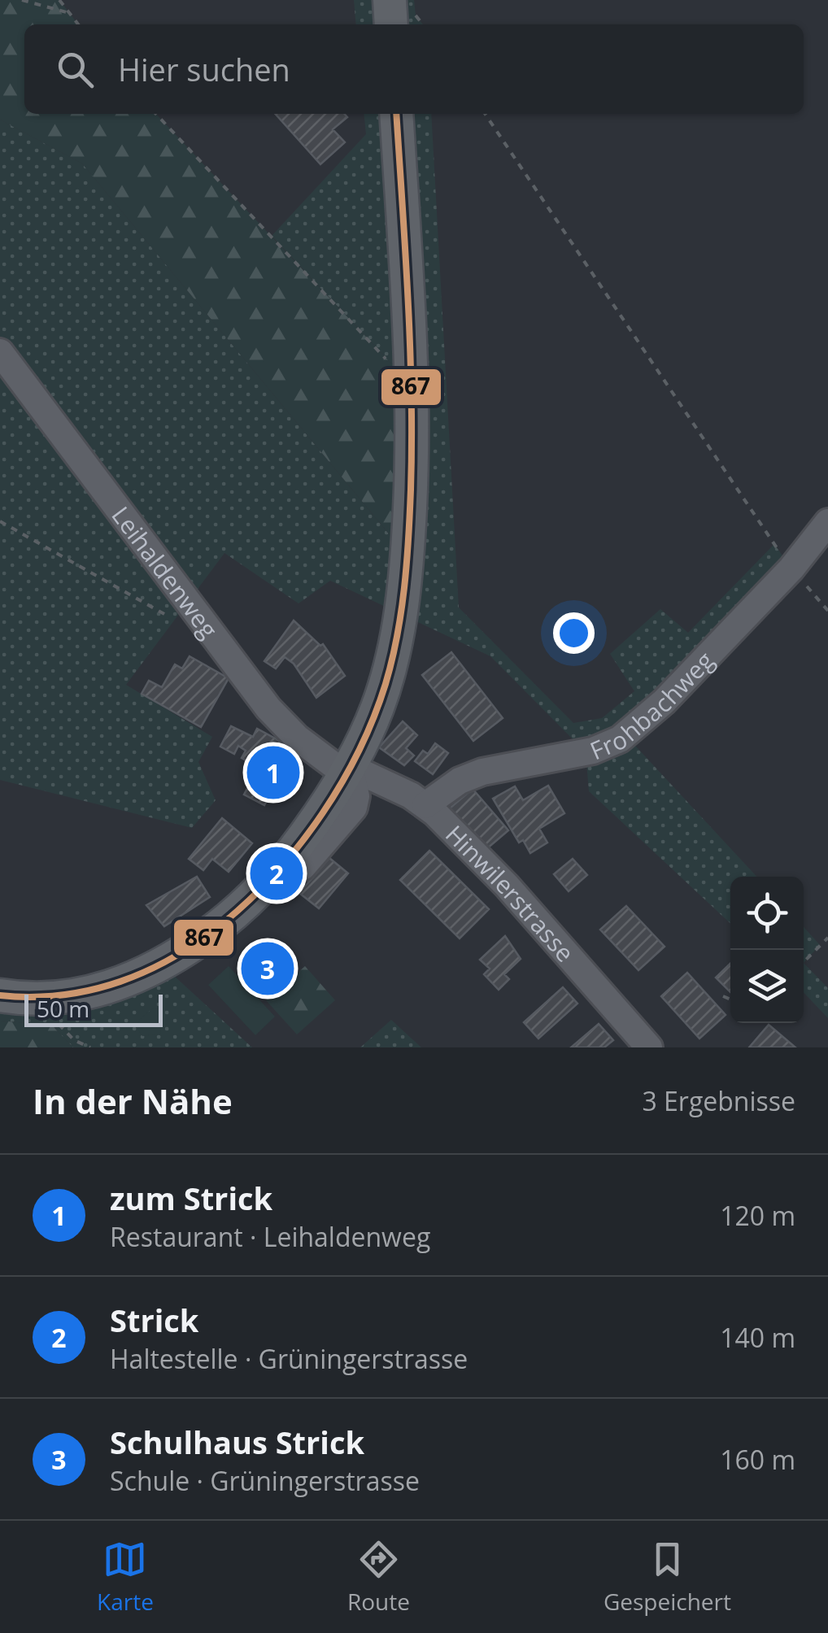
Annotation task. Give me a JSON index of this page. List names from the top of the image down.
{
  "streets": {
    "street": ["Leihaldenweg", "Frohbachweg", "Hinwilerstrasse"]
  },
  "crossings": [
    ["Leihaldenweg", "Hinwilerstrasse"],
    ["Frohbachweg", "Hinwilerstrasse"]
  ],
  "lines": ["transit line 867"],
  "scale_bar": "50 m",
  "page": {
    "search": "Hier suchen",
    "pins": ["1", "2", "3"],
    "scale": "50 m",
    "heading": ["In der Nähe", "3 Ergebnisse"],
    "list": [
      {
        "mark": "1",
        "name": "zum Strick",
        "note": "Restaurant · Leihaldenweg",
        "value": "120 m"
      },
      {
        "mark": "2",
        "name": "Strick",
        "note": "Haltestelle · Grüningerstrasse",
        "value": "140 m"
      },
      {
        "mark": "3",
        "name": "Schulhaus Strick",
        "note": "Schule · Grüningerstrasse",
        "value": "160 m"
      }
    ],
    "nav": ["Karte", "Route", "Gespeichert"]
  }
}
